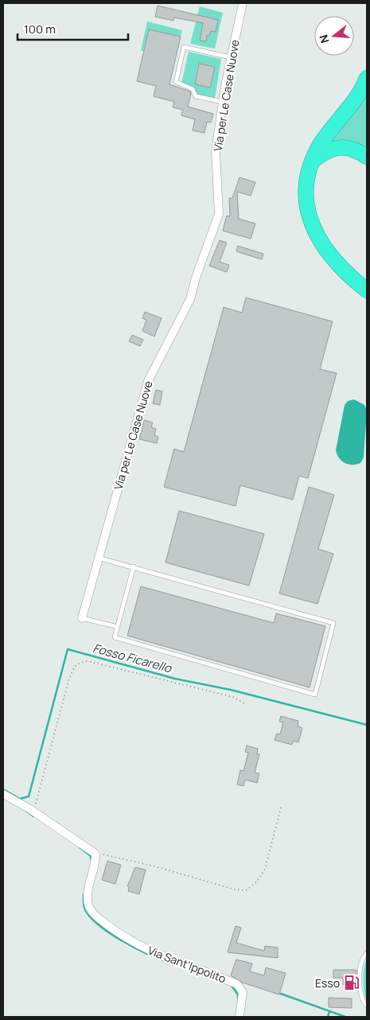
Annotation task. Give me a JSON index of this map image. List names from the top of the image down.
{
  "streets": {
    "street": ["Via per Le Case Nuove", "Via Sant'Ippolito"]
  },
  "water": ["Fosso Ficarello"],
  "places": {
    "fuel station": ["Esso"]
  },
  "scale_bar": "100 m",
  "north": "left"
}
